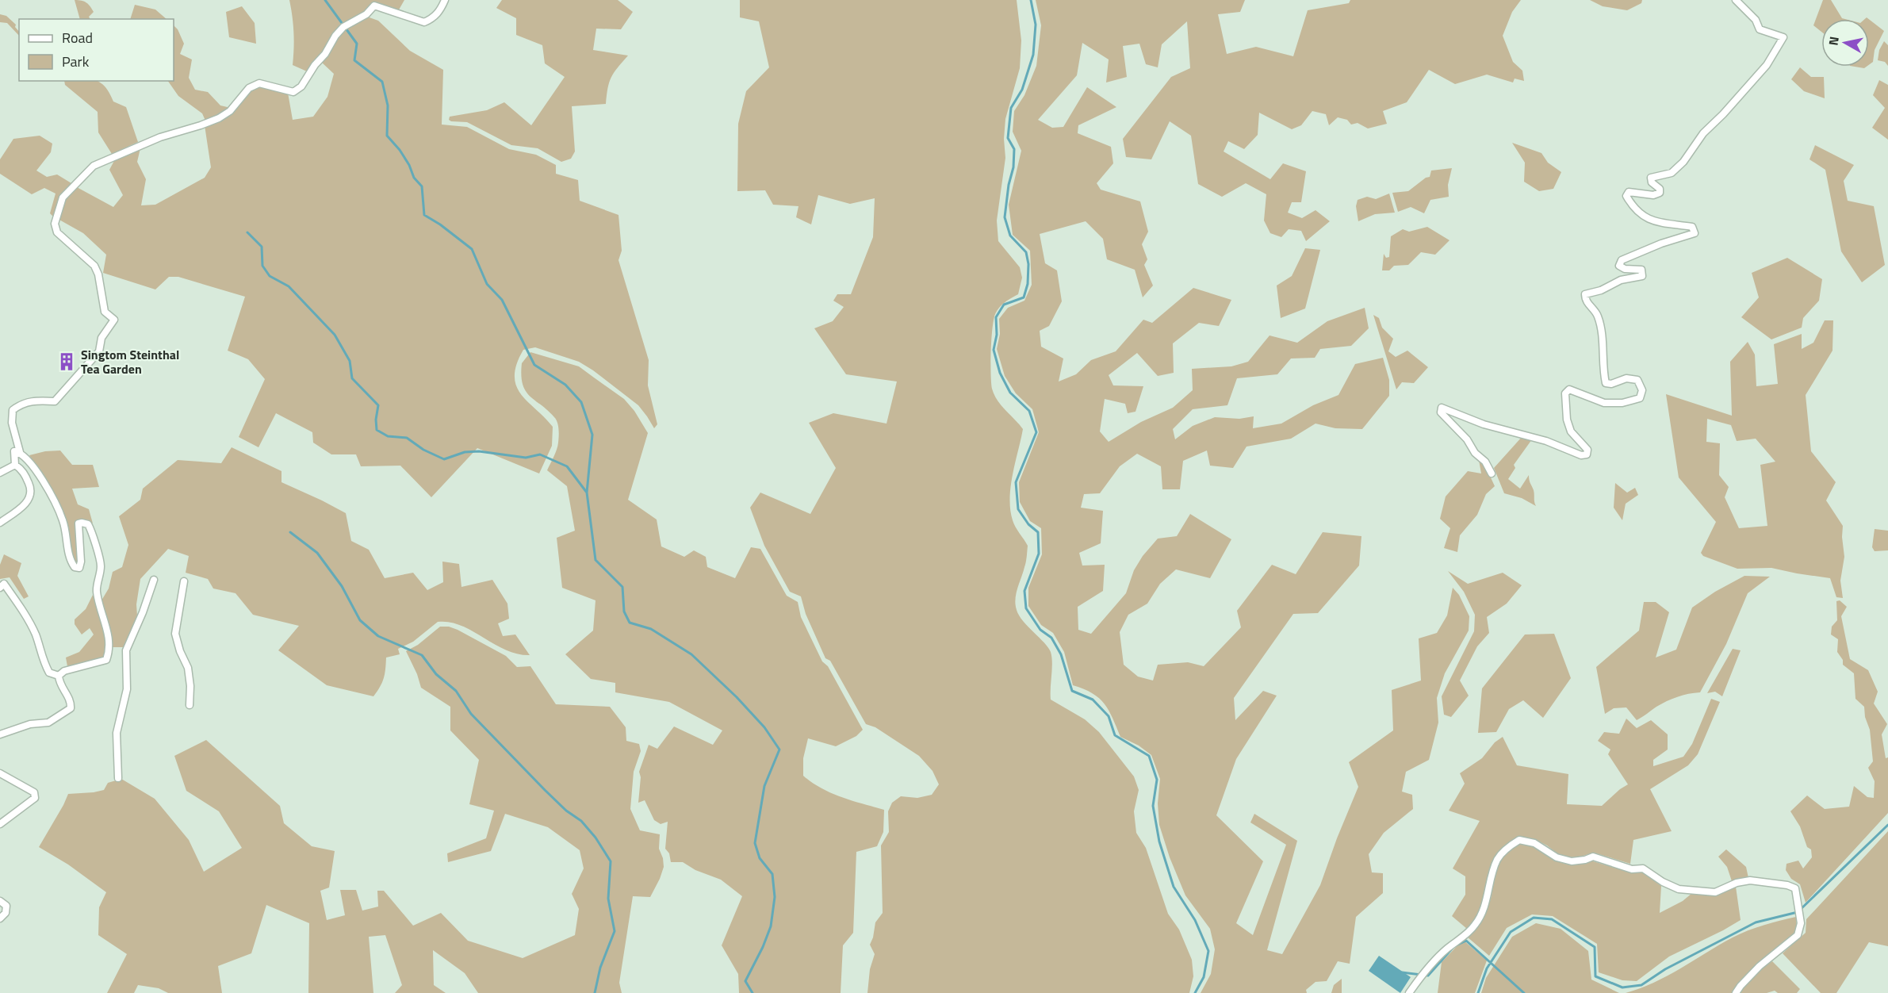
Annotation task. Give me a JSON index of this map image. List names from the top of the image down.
{
  "places": {
    "building": ["Singtom Steinthal Tea Garden"]
  },
  "legend": ["Road", "Park"],
  "north": "left"
}
